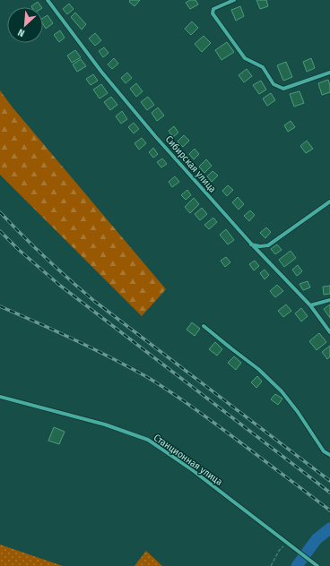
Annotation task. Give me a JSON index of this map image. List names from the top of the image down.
{
  "streets": {
    "street": ["Сибирская улица", "Станционная улица"]
  },
  "north": "bottom left"
}
